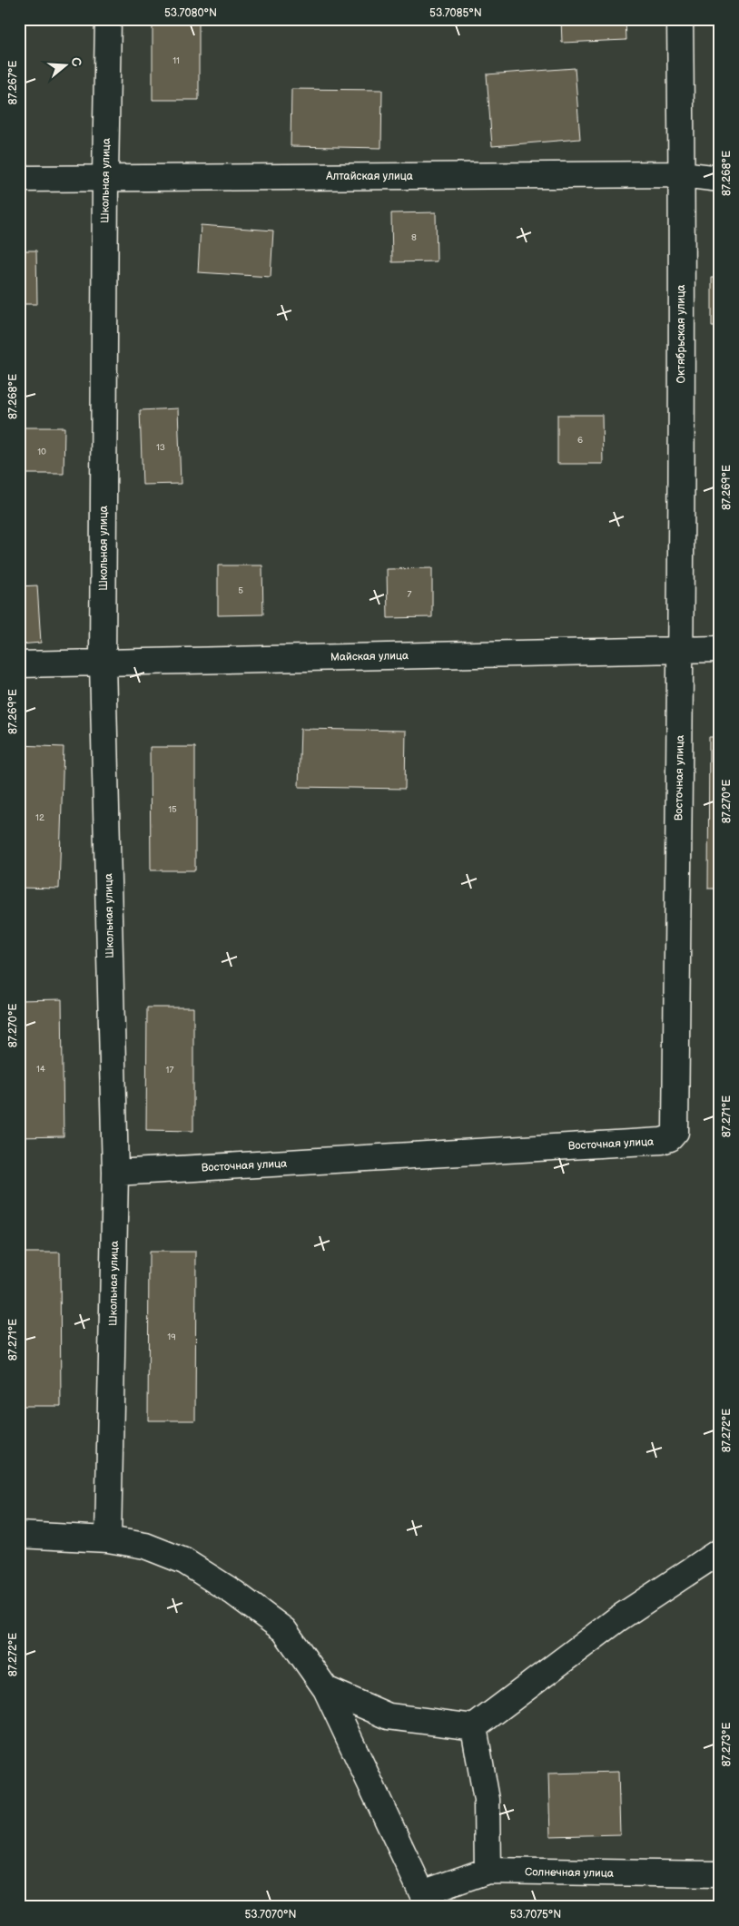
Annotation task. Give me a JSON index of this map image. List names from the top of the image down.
{
  "streets": {
    "street": [
      "Алтайская улица",
      "Школьная улица",
      "Октябрьская улица",
      "Майская улица",
      "Восточная улица",
      "Солнечная улица"
    ]
  },
  "crossings": [
    ["Алтайская улица", "Школьная улица"],
    ["Алтайская улица", "Октябрьская улица"],
    ["Школьная улица", "Майская улица"],
    ["Школьная улица", "Восточная улица"],
    ["Октябрьская улица", "Майская улица"],
    ["Октябрьская улица", "Восточная улица"],
    ["Майская улица", "Восточная улица"]
  ],
  "house_numbers": [
    "11",
    "8",
    "6",
    "13",
    "10",
    "5",
    "7",
    "15",
    "12",
    "14",
    "17",
    "19"
  ],
  "north": "right",
  "coordinates": [
    "53.7080°N",
    "53.7085°N",
    "87.267°E",
    "87.268°E",
    "87.269°E",
    "87.270°E",
    "87.271°E",
    "87.272°E",
    "87.273°E",
    "53.7070°N",
    "53.7075°N"
  ]
}
